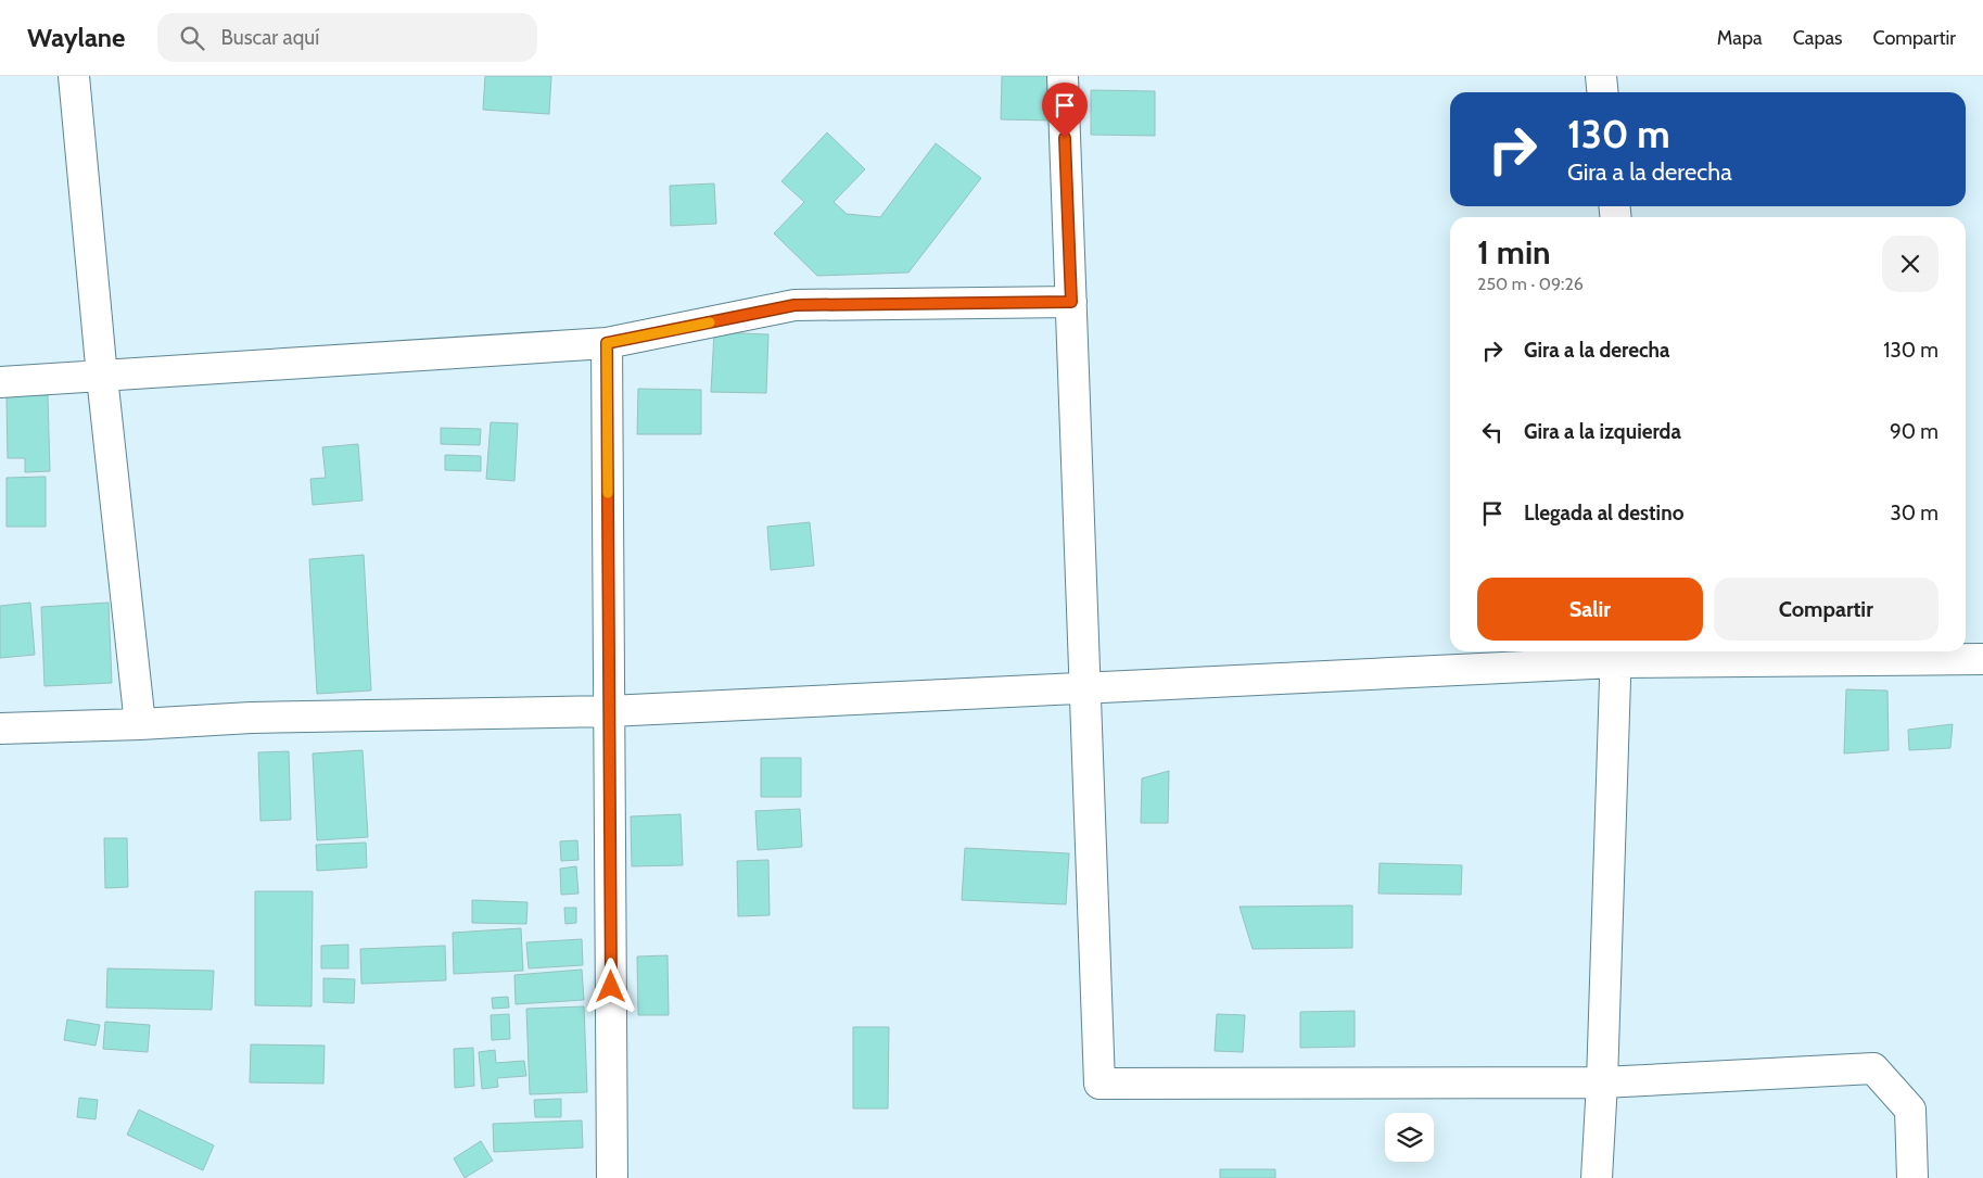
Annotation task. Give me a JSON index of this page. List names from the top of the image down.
{
  "page": {
    "header": "Waylane",
    "search": "Buscar aquí",
    "nav": ["Mapa", "Capas", "Compartir"],
    "turn": ["130 m", "Gira a la derecha"],
    "heading": ["1 min", "250 m · 09:26"],
    "list": [
      {
        "name": "Gira a la derecha",
        "value": "130 m"
      },
      {
        "name": "Gira a la izquierda",
        "value": "90 m"
      },
      {
        "name": "Llegada al destino",
        "value": "30 m"
      }
    ],
    "buttons": ["Salir", "Compartir"]
  }
}
